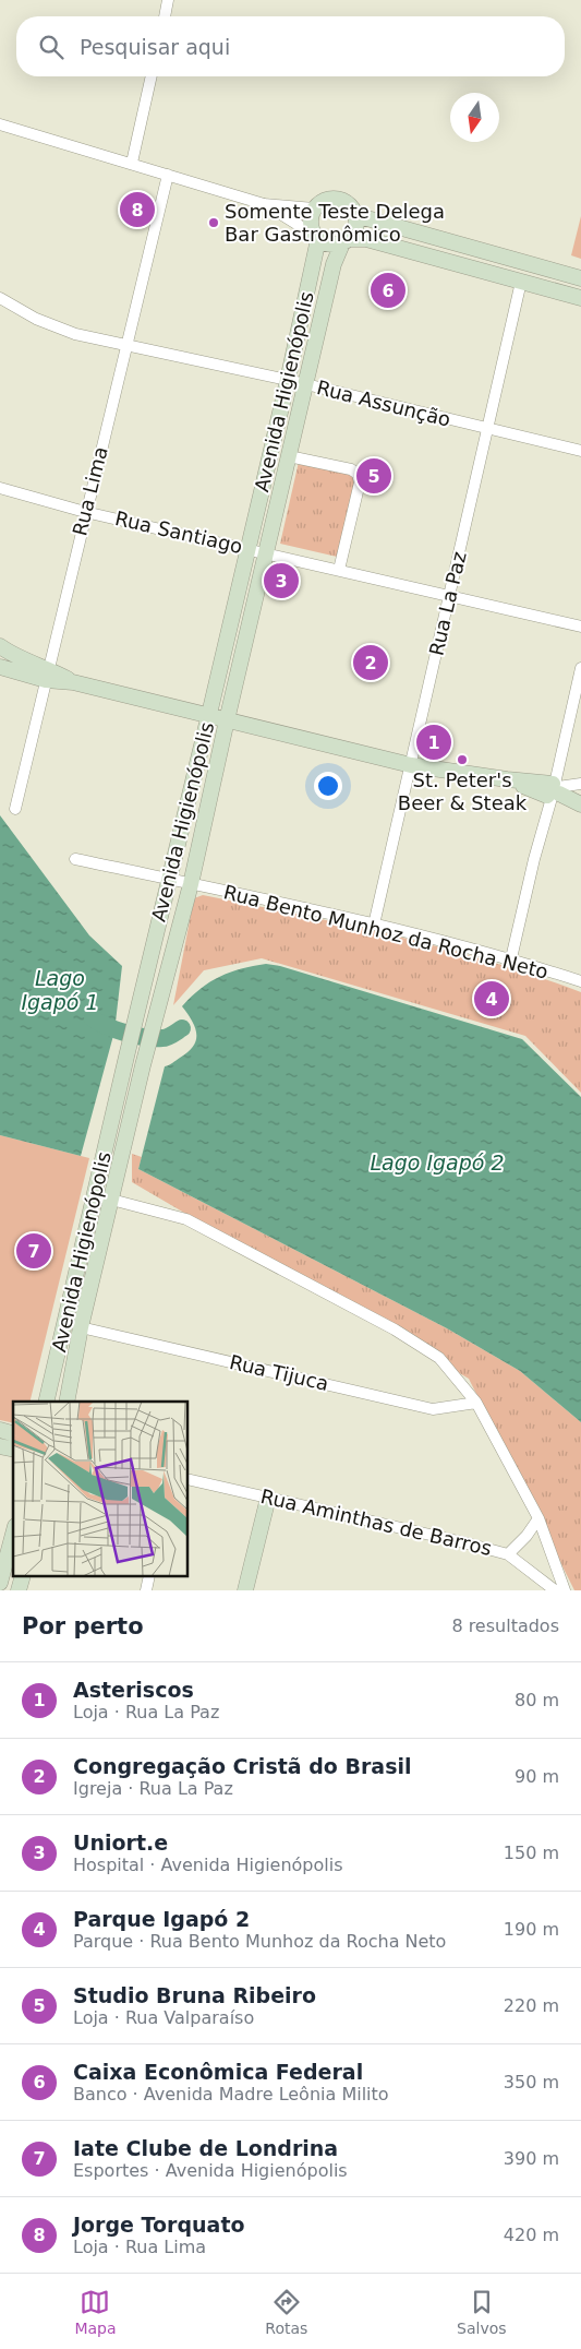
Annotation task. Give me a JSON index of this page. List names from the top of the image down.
{
  "streets": {
    "main road": ["Avenida Higienópolis"],
    "street": [
      "Rua Assunção",
      "Rua Lima",
      "Rua Santiago",
      "Rua La Paz",
      "Rua Bento Munhoz da Rocha Neto",
      "Rua Tijuca",
      "Rua Aminthas de Barros"
    ]
  },
  "crossings": [
    ["Avenida Higienópolis", "Rua Assunção"],
    ["Avenida Higienópolis", "Rua Santiago"],
    ["Avenida Higienópolis", "Rua Bento Munhoz da Rocha Neto"],
    ["Avenida Higienópolis", "Rua Tijuca"],
    ["Rua Assunção", "Rua Lima"],
    ["Rua Assunção", "Rua La Paz"],
    ["Rua Lima", "Rua Santiago"],
    ["Rua Santiago", "Rua La Paz"],
    ["Rua La Paz", "Rua Bento Munhoz da Rocha Neto"]
  ],
  "water": ["Lago Igapó 1", "Lago Igapó 2"],
  "places": ["Somente Teste Delega Bar Gastronômico", "St. Peter's Beer & Steak"],
  "north": "bottom",
  "page": {
    "search": "Pesquisar aqui",
    "pins": [
      "8",
      "6",
      "5",
      "3",
      "2",
      "1",
      "4",
      "7"
    ],
    "heading": ["Por perto", "8 resultados"],
    "list": [
      {
        "mark": "1",
        "name": "Asteriscos",
        "note": "Loja · Rua La Paz",
        "value": "80 m"
      },
      {
        "mark": "2",
        "name": "Congregação Cristã do Brasil",
        "note": "Igreja · Rua La Paz",
        "value": "90 m"
      },
      {
        "mark": "3",
        "name": "Uniort.e",
        "note": "Hospital · Avenida Higienópolis",
        "value": "150 m"
      },
      {
        "mark": "4",
        "name": "Parque Igapó 2",
        "note": "Parque · Rua Bento Munhoz da Rocha Neto",
        "value": "190 m"
      },
      {
        "mark": "5",
        "name": "Studio Bruna Ribeiro",
        "note": "Loja · Rua Valparaíso",
        "value": "220 m"
      },
      {
        "mark": "6",
        "name": "Caixa Econômica Federal",
        "note": "Banco · Avenida Madre Leônia Milito",
        "value": "350 m"
      },
      {
        "mark": "7",
        "name": "Iate Clube de Londrina",
        "note": "Esportes · Avenida Higienópolis",
        "value": "390 m"
      },
      {
        "mark": "8",
        "name": "Jorge Torquato",
        "note": "Loja · Rua Lima",
        "value": "420 m"
      }
    ],
    "nav": ["Mapa", "Rotas", "Salvos"]
  }
}
